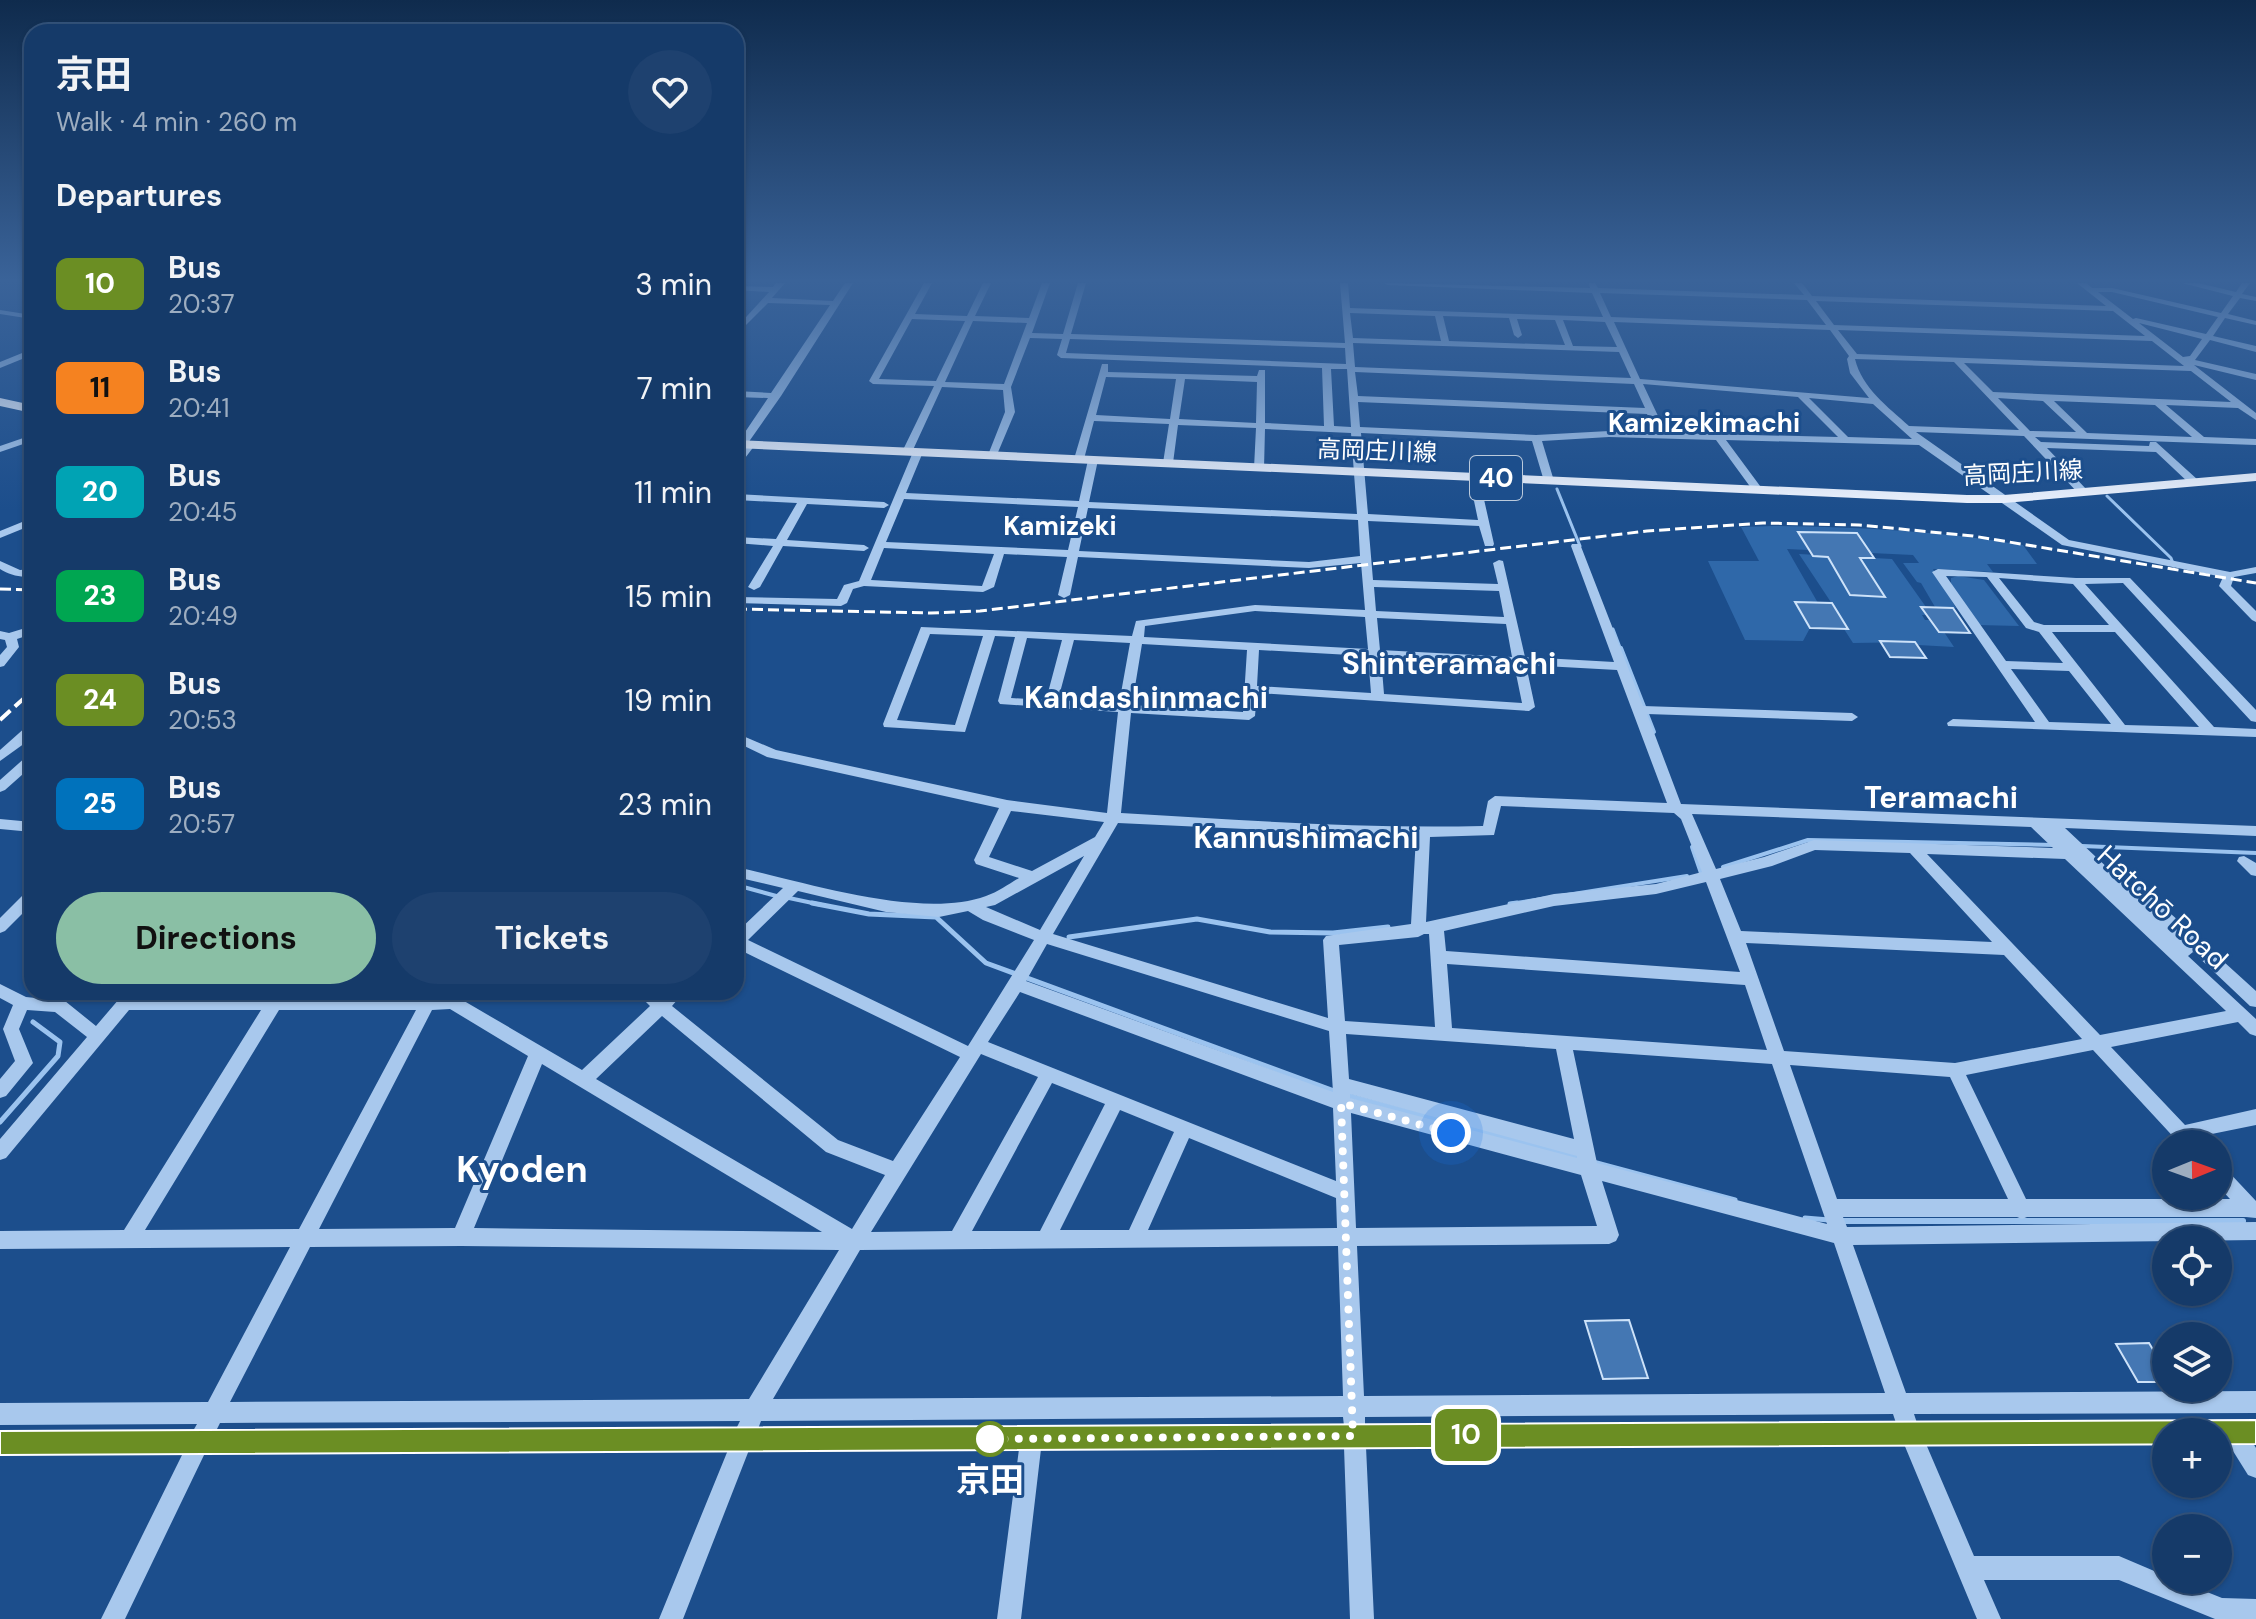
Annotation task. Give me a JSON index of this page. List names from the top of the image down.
{
  "streets": {
    "main road": ["高岡庄川線", "40"],
    "street": ["Hatchō Road"]
  },
  "districts": [
    "Kamizekimachi",
    "Kamizeki",
    "Shinteramachi",
    "Kandashinmachi",
    "Teramachi",
    "Kannushimachi",
    "Kyoden"
  ],
  "places": ["京田"],
  "lines": ["bus line 10"],
  "north": "right",
  "page": {
    "on_map": "10",
    "heading": [
      ["京田", "Walk · 4 min · 260 m"],
      "Departures"
    ],
    "list": [
      {
        "mark": "10",
        "name": "Bus",
        "note": "20:37",
        "value": "3 min"
      },
      {
        "mark": "11",
        "name": "Bus",
        "note": "20:41",
        "value": "7 min"
      },
      {
        "mark": "20",
        "name": "Bus",
        "note": "20:45",
        "value": "11 min"
      },
      {
        "mark": "23",
        "name": "Bus",
        "note": "20:49",
        "value": "15 min"
      },
      {
        "mark": "24",
        "name": "Bus",
        "note": "20:53",
        "value": "19 min"
      },
      {
        "mark": "25",
        "name": "Bus",
        "note": "20:57",
        "value": "23 min"
      }
    ],
    "buttons": ["Directions", "Tickets"],
    "map_buttons": ["+", "−"]
  }
}
